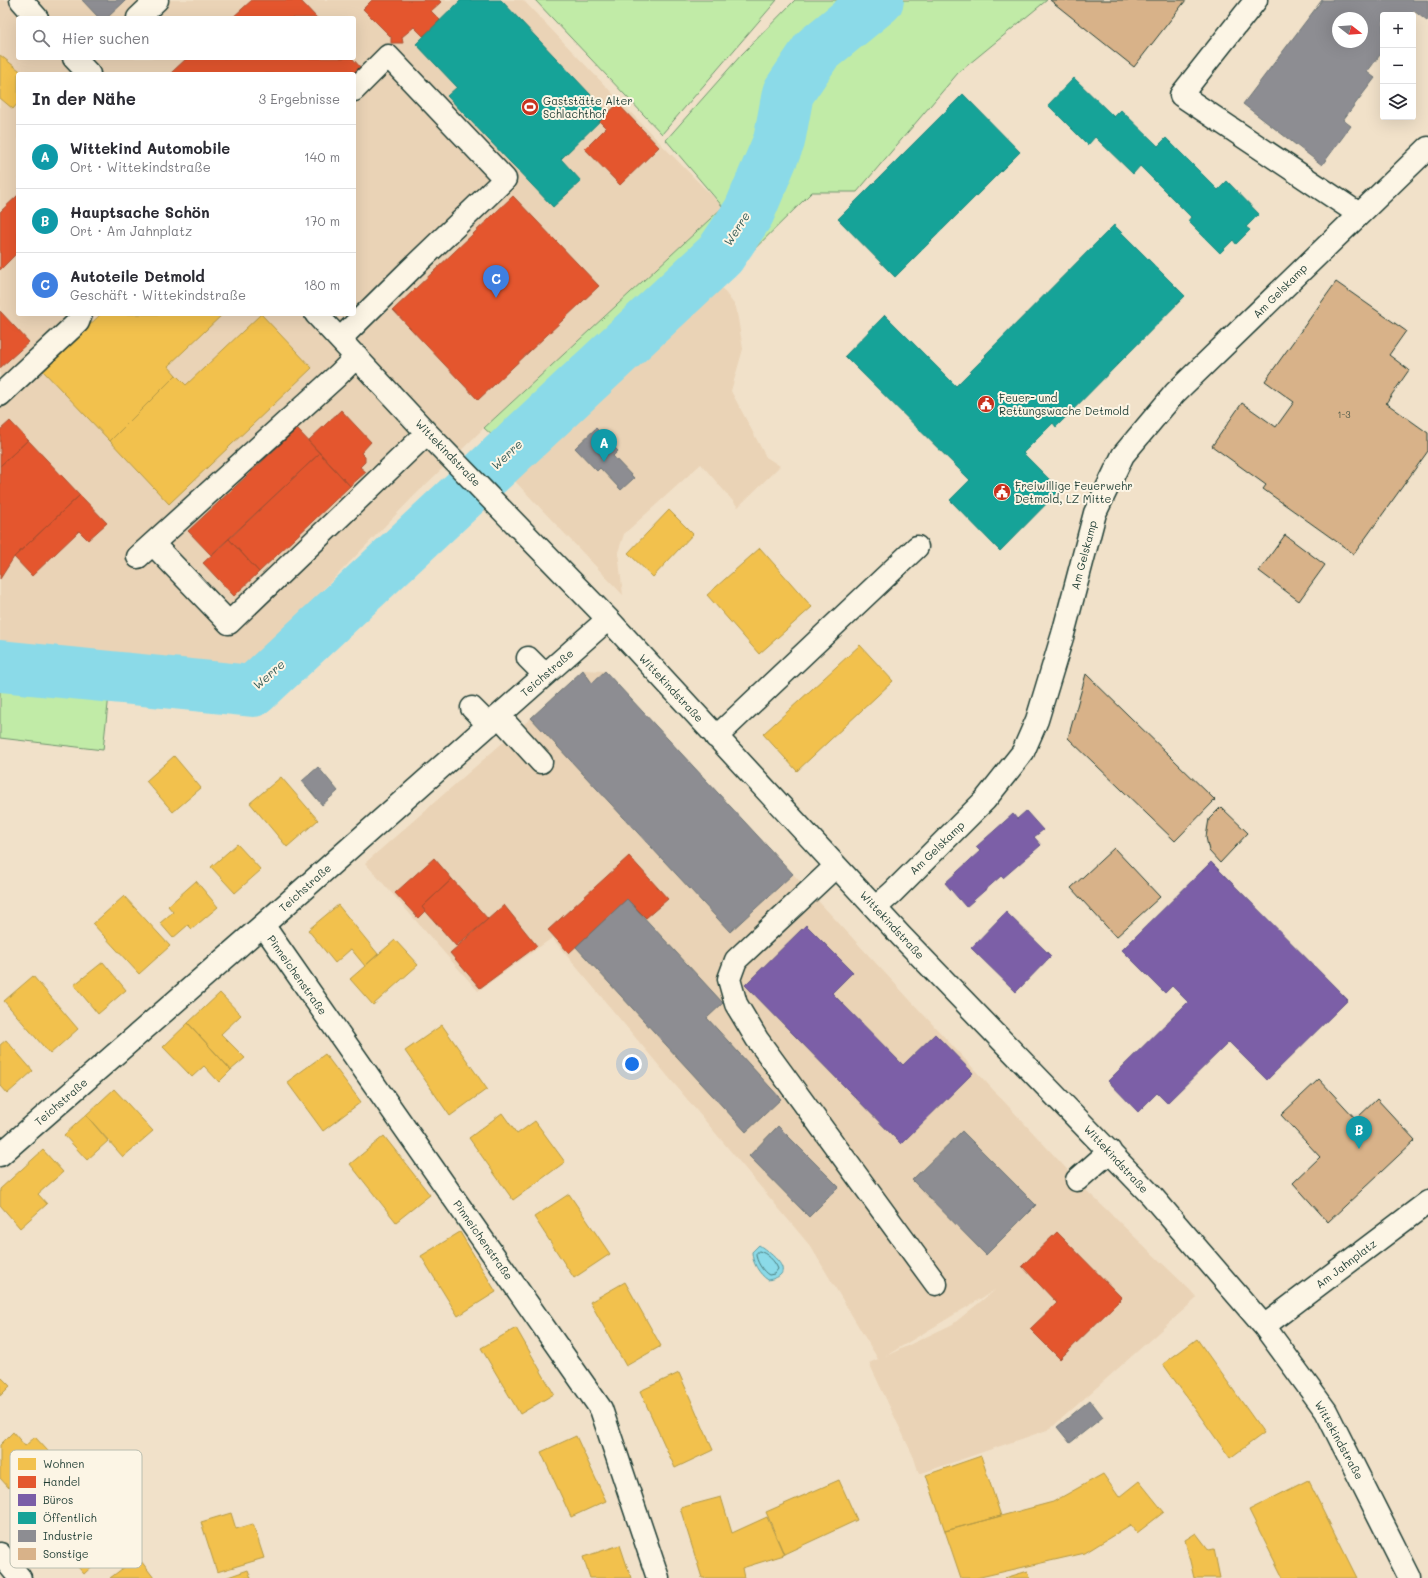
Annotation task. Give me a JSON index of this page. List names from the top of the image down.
{
  "streets": {
    "street": [
      "Am Gelskamp",
      "Wittekindstraße",
      "Teichstraße",
      "Pinneichenstraße",
      "Am Jahnplatz"
    ]
  },
  "crossings": [
    ["Am Gelskamp", "Wittekindstraße"],
    ["Wittekindstraße", "Teichstraße"],
    ["Wittekindstraße", "Am Jahnplatz"],
    ["Teichstraße", "Pinneichenstraße"]
  ],
  "water": ["Werre"],
  "places": {
    "sports": ["Gaststätte Alter Schlachthof"],
    "public building": ["Feuer- und Rettungswache Detmold", "Freiwillige Feuerwehr Detmold, LZ Mitte"]
  },
  "house_numbers": ["1-3"],
  "legend": [
    "Wohnen",
    "Handel",
    "Büros",
    "Öffentlich",
    "Industrie",
    "Sonstige"
  ],
  "north": "right",
  "page": {
    "map_buttons": ["+", "−"],
    "search": "Hier suchen",
    "heading": ["In der Nähe", "3 Ergebnisse"],
    "list": [
      {
        "mark": "A",
        "name": "Wittekind Automobile",
        "note": "Ort · Wittekindstraße",
        "value": "140 m"
      },
      {
        "mark": "B",
        "name": "Hauptsache Schön",
        "note": "Ort · Am Jahnplatz",
        "value": "170 m"
      },
      {
        "mark": "C",
        "name": "Autoteile Detmold",
        "note": "Geschäft · Wittekindstraße",
        "value": "180 m"
      }
    ],
    "pins": ["C", "A", "B"]
  }
}
